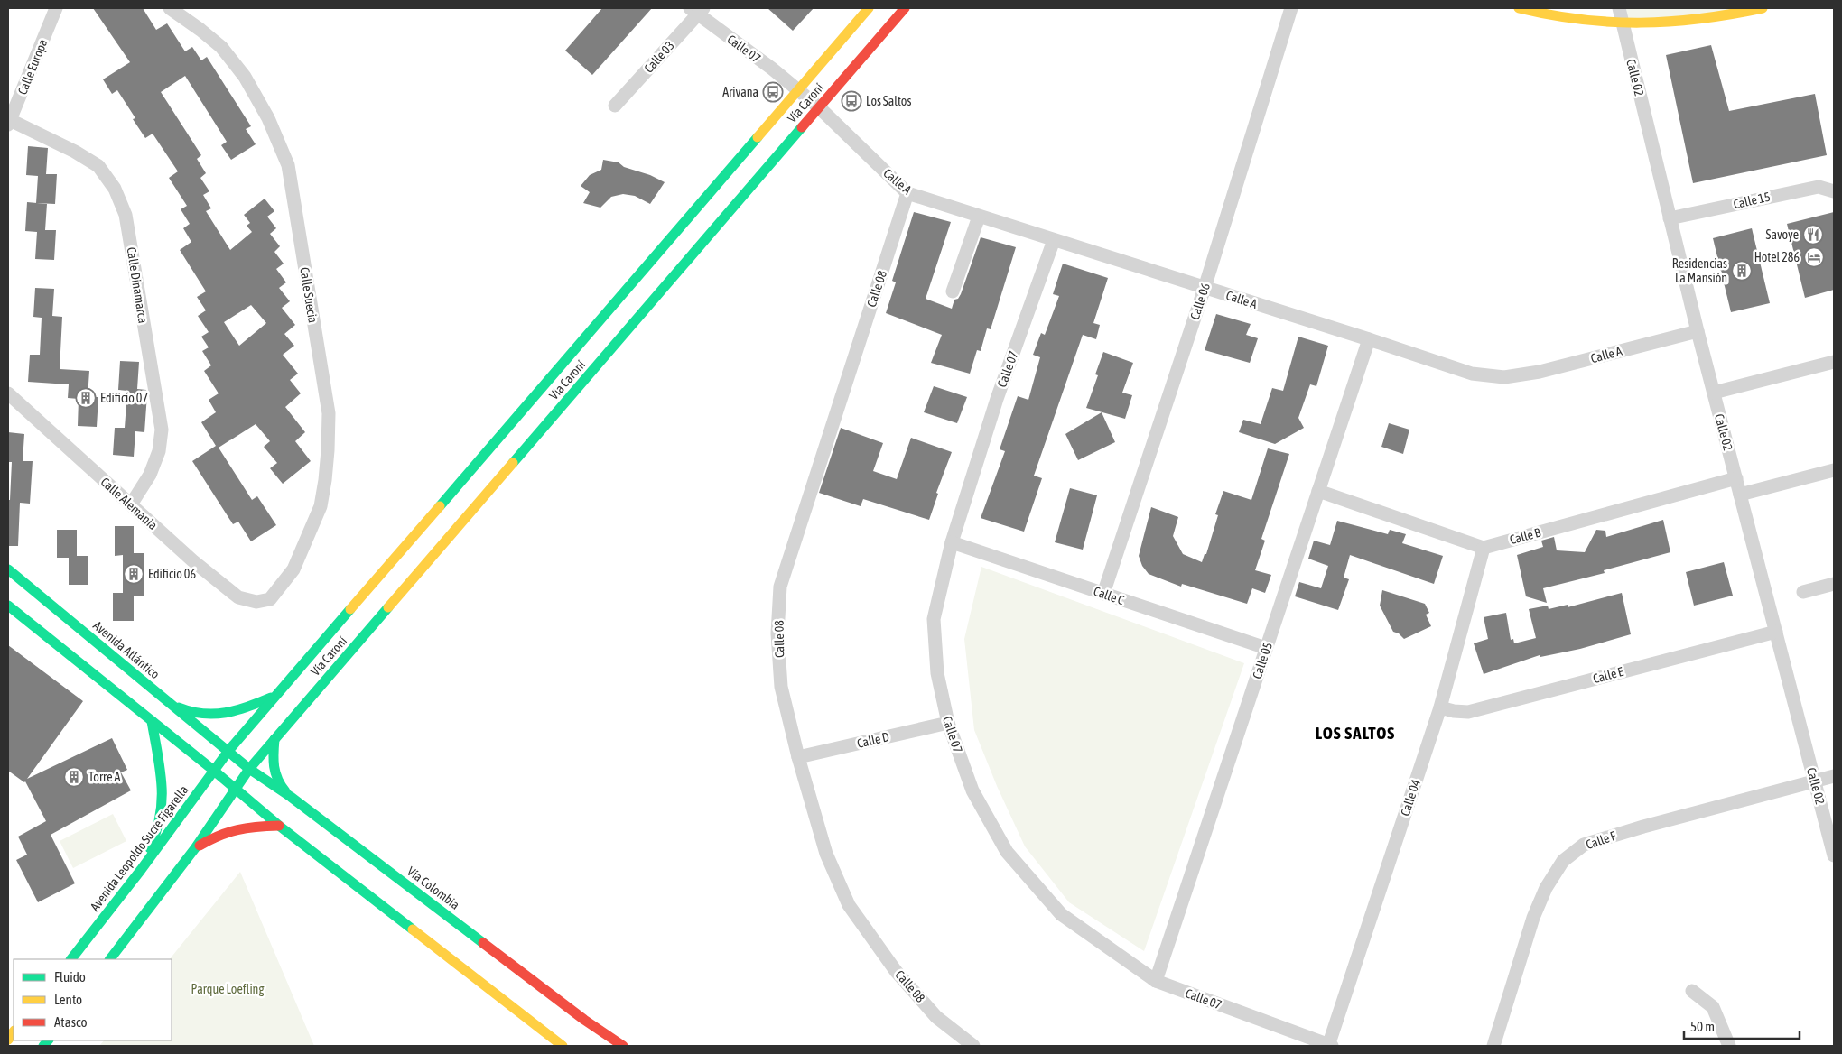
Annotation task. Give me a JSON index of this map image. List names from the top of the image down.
{
  "streets": {
    "main road": [
      "Vía Caroní",
      "Avenida Atlántico",
      "Avenida Leopoldo Sucre Figarella",
      "Vía Colombia"
    ],
    "street": [
      "Calle 07",
      "Calle 03",
      "Calle Europa",
      "Calle 02",
      "Calle A",
      "Calle 15",
      "Calle Dinamarca",
      "Calle 08",
      "Calle Suecia",
      "Calle 06",
      "Calle Alemania",
      "Calle B",
      "Calle C",
      "Calle 05",
      "Calle E",
      "Calle D",
      "Calle 04",
      "Calle F"
    ]
  },
  "crossings": [
    ["Calle 07", "Calle 03"],
    ["Calle 07", "Vía Caroní"],
    ["Calle 07", "Calle A"],
    ["Calle 07", "Calle C"],
    ["Calle 07", "Calle 05"],
    ["Calle 07", "Calle D"],
    ["Calle 07", "Calle 04"],
    ["Calle Europa", "Calle Dinamarca"],
    ["Calle 02", "Calle A"],
    ["Calle 02", "Calle 15"],
    ["Calle 02", "Calle B"],
    ["Calle 02", "Calle E"],
    ["Calle 02", "Calle F"],
    ["Vía Caroní", "Calle A"],
    ["Vía Caroní", "Avenida Atlántico"],
    ["Vía Caroní", "Avenida Leopoldo Sucre Figarella"],
    ["Vía Caroní", "Vía Colombia"],
    ["Calle A", "Calle 08"],
    ["Calle A", "Calle 06"],
    ["Calle A", "Calle 05"],
    ["Calle Dinamarca", "Calle Alemania"],
    ["Calle 08", "Calle D"],
    ["Calle Suecia", "Calle Alemania"],
    ["Calle 06", "Calle C"],
    ["Calle B", "Calle 04"],
    ["Calle C", "Calle 05"],
    ["Avenida Atlántico", "Avenida Leopoldo Sucre Figarella"],
    ["Avenida Atlántico", "Vía Colombia"],
    ["Calle E", "Calle 04"],
    ["Avenida Leopoldo Sucre Figarella", "Vía Colombia"]
  ],
  "districts": ["LOS SALTOS"],
  "parks": ["Parque Loefling"],
  "places": {
    "bus stop": ["Arivana", "Los Saltos"],
    "restaurant": ["Savoye"],
    "hotel": ["Hotel 286"],
    "building": [
      "Residencias La Mansión",
      "Edificio 07",
      "Edificio 06",
      "Torre A"
    ]
  },
  "legend": ["Fluido", "Lento", "Atasco"],
  "scale_bar": "50 m"
}
